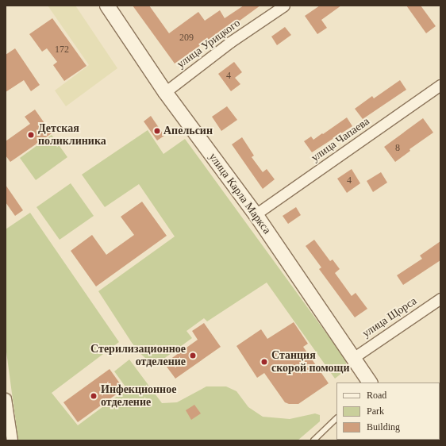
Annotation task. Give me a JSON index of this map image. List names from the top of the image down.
{
  "streets": {
    "main road": ["улица Карла Маркса"],
    "street": ["улица Урицкого", "улица Чапаева", "улица Щорса"]
  },
  "crossings": [
    ["улица Урицкого", "улица Карла Маркса"],
    ["улица Чапаева", "улица Карла Маркса"],
    ["улица Карла Маркса", "улица Щорса"]
  ],
  "places": [
    "Апельсин",
    "Детская поликлиника",
    "Стерилизационное отделение",
    "Станция скорой помощи",
    "Инфекционное отделение"
  ],
  "house_numbers": [
    "209",
    "172",
    "4",
    "8",
    "4"
  ],
  "legend": ["Road", "Park", "Building"]
}
